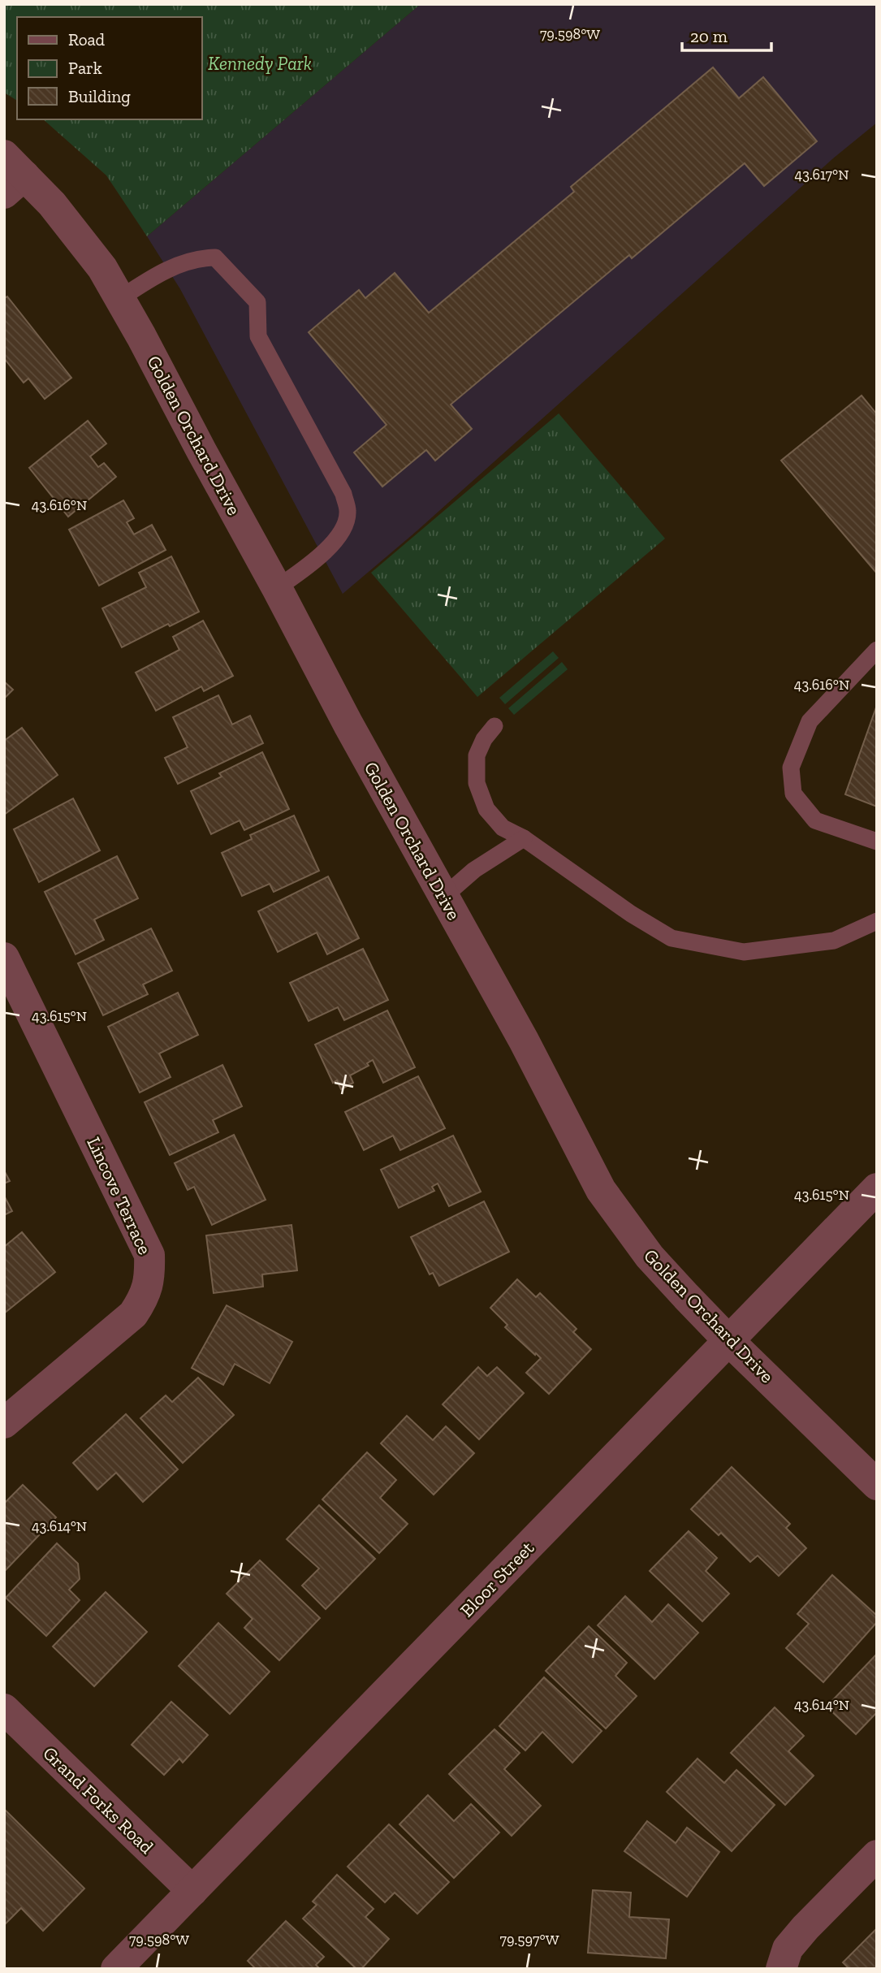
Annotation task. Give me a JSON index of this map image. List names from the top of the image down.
{
  "streets": {
    "street": [
      "Golden Orchard Drive",
      "Lincove Terrace",
      "Bloor Street",
      "Grand Forks Road"
    ]
  },
  "crossings": [
    ["Golden Orchard Drive", "Bloor Street"],
    ["Bloor Street", "Grand Forks Road"]
  ],
  "parks": ["Kennedy Park"],
  "legend": ["Road", "Park", "Building"],
  "scale_bar": "20 m",
  "coordinates": [
    "79.598°W",
    "43.617°N",
    "43.616°N",
    "43.615°N",
    "43.614°N",
    "79.597°W"
  ]
}
